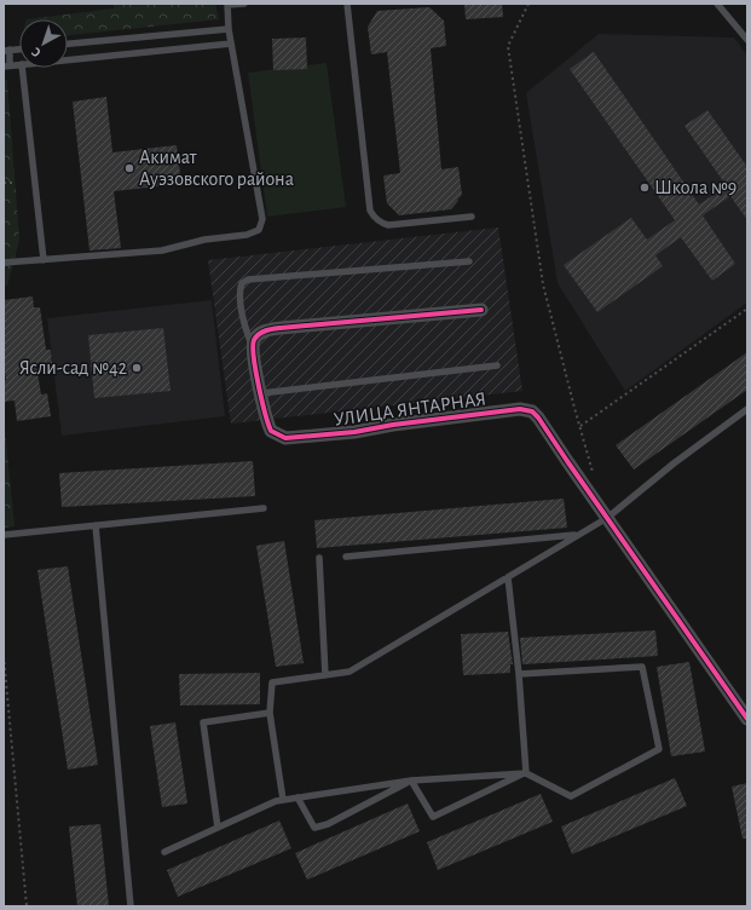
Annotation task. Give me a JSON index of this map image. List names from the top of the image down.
{
  "streets": {
    "street": ["УЛИЦА ЯНТАРНАЯ"]
  },
  "places": ["Акимат Ауэзовского района", "Школа №9", "Ясли-сад №42"],
  "north": "bottom left"
}
